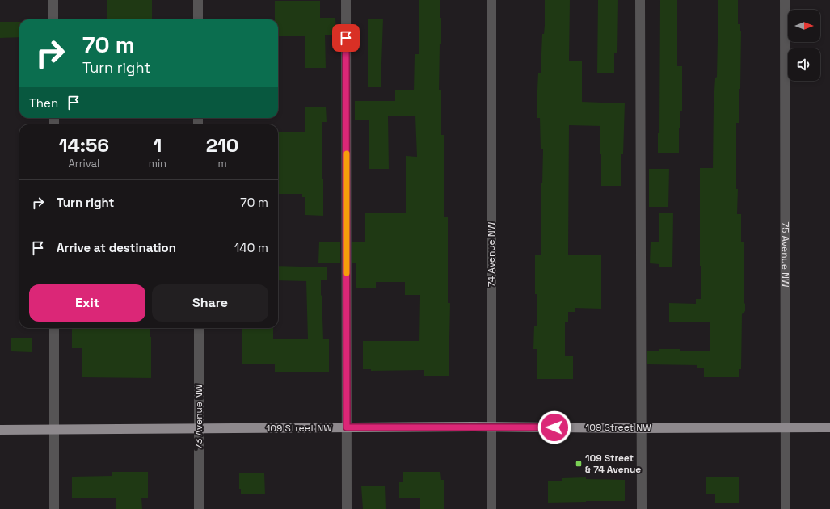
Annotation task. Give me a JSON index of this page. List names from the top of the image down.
{
  "streets": {
    "main road": ["109 Street NW"],
    "street": ["74 Avenue NW", "75 Avenue NW", "73 Avenue NW"]
  },
  "crossings": [
    ["74 Avenue NW", "109 Street NW"],
    ["75 Avenue NW", "109 Street NW"],
    ["73 Avenue NW", "109 Street NW"]
  ],
  "places": {
    "transit": ["109 Street & 74 Avenue"]
  },
  "north": "right",
  "page": {
    "turn": ["70 m", "Turn right"],
    "then": "Then",
    "eta": [
      "14:56",
      "Arrival",
      "1",
      "min",
      "210",
      "m"
    ],
    "list": [
      {
        "name": "Turn right",
        "value": "70 m"
      },
      {
        "name": "Arrive at destination",
        "value": "140 m"
      }
    ],
    "buttons": ["Exit", "Share"]
  }
}
